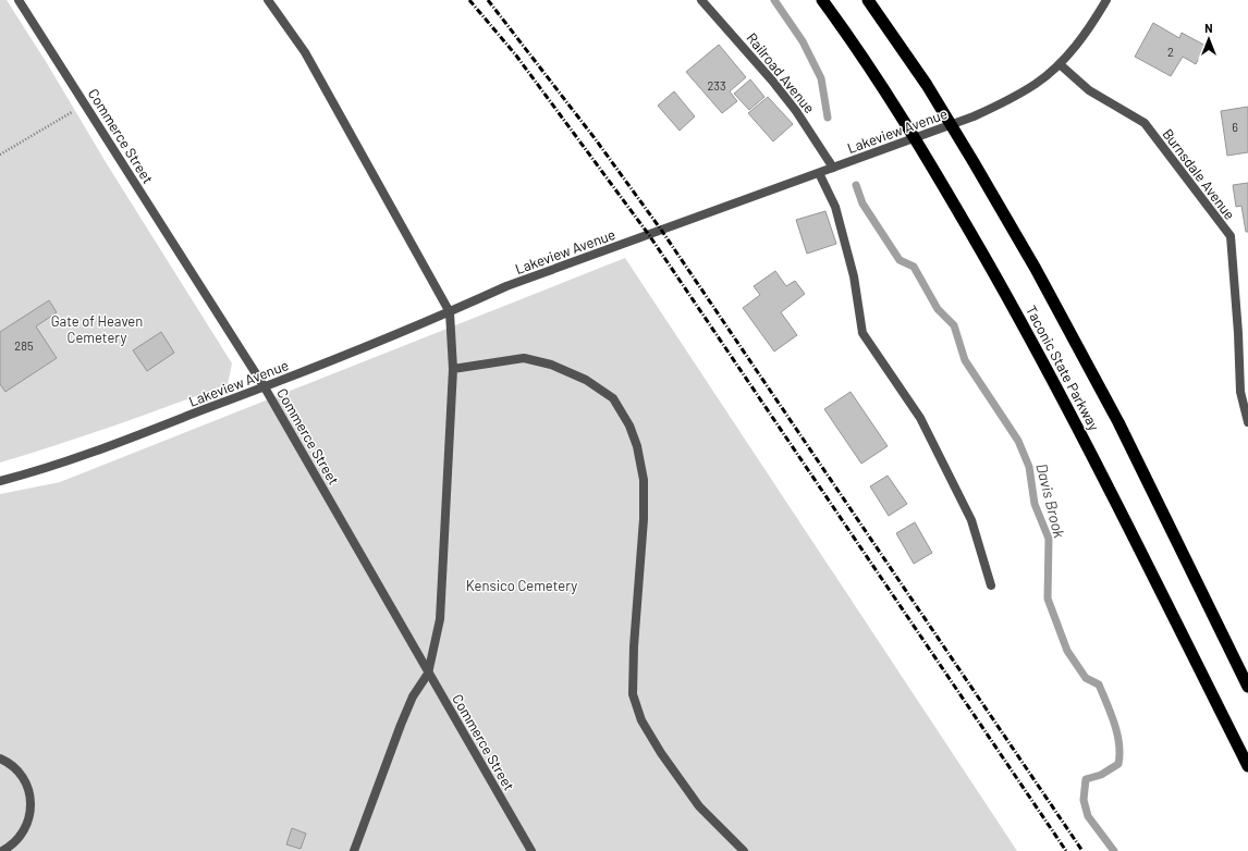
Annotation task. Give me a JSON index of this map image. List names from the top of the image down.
{
  "streets": {
    "highway": ["Taconic State Parkway"],
    "street": [
      "Railroad Avenue",
      "Lakeview Avenue",
      "Commerce Street",
      "Burnsdale Avenue"
    ]
  },
  "crossings": [
    ["Railroad Avenue", "Lakeview Avenue"],
    ["Lakeview Avenue", "Commerce Street"],
    ["Lakeview Avenue", "Burnsdale Avenue"],
    ["Lakeview Avenue", "Taconic State Parkway"]
  ],
  "water": ["Davis Brook"],
  "parks": ["Gate of Heaven Cemetery", "Kensico Cemetery"],
  "house_numbers": [
    "2",
    "233",
    "6",
    "285"
  ],
  "north": "top"
}
